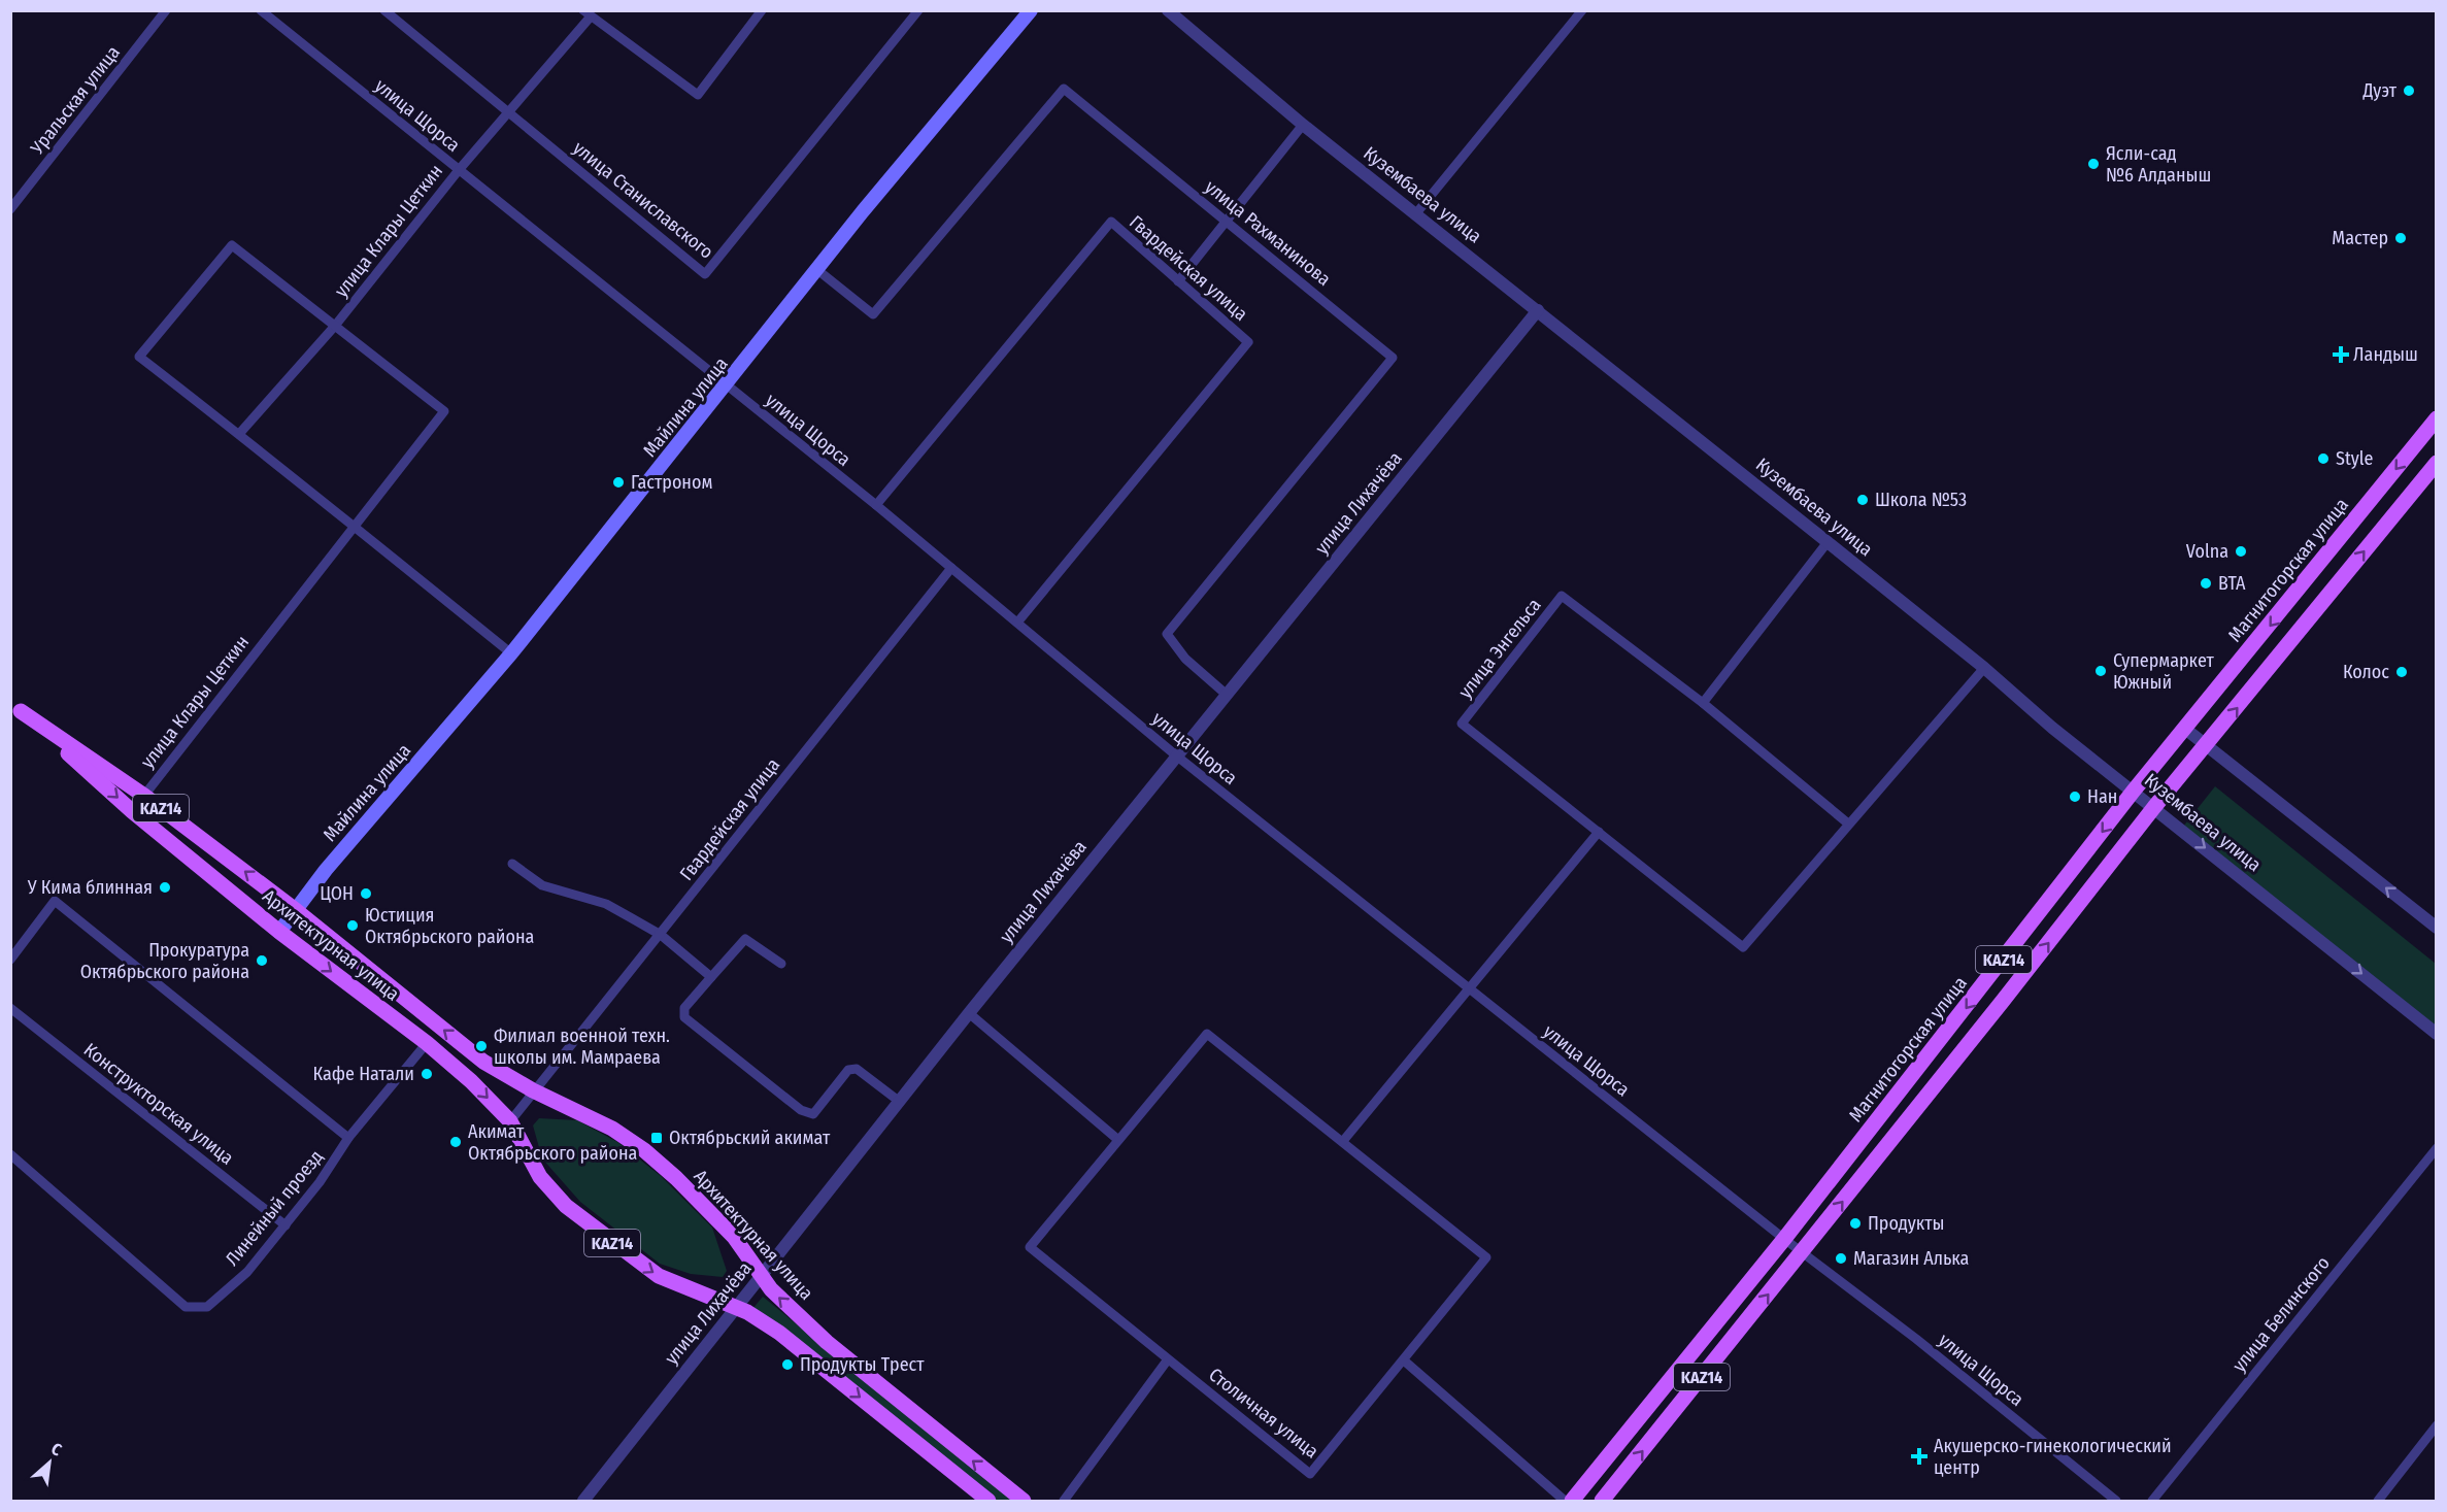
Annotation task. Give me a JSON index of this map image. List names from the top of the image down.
{
  "streets": {
    "main road": [
      "Майлина улица",
      "Магнитогорская улица",
      "KAZ14",
      "Архитектурная улица"
    ],
    "street": [
      "Уральская улица",
      "улица Щорса",
      "Кузембаева улица",
      "улица Станиславского",
      "улица Клары Цеткин",
      "улица Рахманинова",
      "Гвардейская улица",
      "улица Лихачёва",
      "улица Энгельса",
      "Конструкторская улица",
      "Линейный проезд",
      "улица Белинского",
      "Столичная улица"
    ]
  },
  "crossings": [
    ["улица Щорса", "улица Клары Цеткин"],
    ["улица Щорса", "Гвардейская улица"],
    ["улица Щорса", "Майлина улица"],
    ["улица Щорса", "улица Лихачёва"],
    ["улица Щорса", "Магнитогорская улица"],
    ["улица Щорса", "KAZ14"],
    ["Кузембаева улица", "улица Лихачёва"],
    ["Кузембаева улица", "Магнитогорская улица"],
    ["Кузембаева улица", "улица Энгельса"],
    ["Кузембаева улица", "KAZ14"],
    ["улица Станиславского", "улица Клары Цеткин"],
    ["улица Клары Цеткин", "Майлина улица"],
    ["улица Клары Цеткин", "Архитектурная улица"],
    ["улица Рахманинова", "Майлина улица"],
    ["улица Рахманинова", "улица Лихачёва"],
    ["Гвардейская улица", "Архитектурная улица"],
    ["Майлина улица", "Архитектурная улица"],
    ["улица Лихачёва", "Архитектурная улица"],
    ["Архитектурная улица", "Линейный проезд"],
    ["Конструкторская улица", "Линейный проезд"]
  ],
  "places": {
    "other": [
      "Дуэт",
      "Ясли-сад №6 Алданыш",
      "Мастер",
      "Style",
      "Гастроном",
      "Школа №53",
      "Volna",
      "BTA",
      "Супермаркет Южный",
      "Колос",
      "Нан",
      "У Кима блинная",
      "ЦОН",
      "Юстиция Октябрьского района",
      "Прокуратура Октябрьского района",
      "Филиал военной техн. школы им. Мамраева",
      "Кафе Натали",
      "Акимат Октябрьского района",
      "Продукты",
      "Магазин Алька",
      "Продукты Трест"
    ],
    "health": ["Ландыш", "Акушерско-гинекологический центр"],
    "transit": ["Октябрьский акимат"]
  },
  "north": "top right"
}
